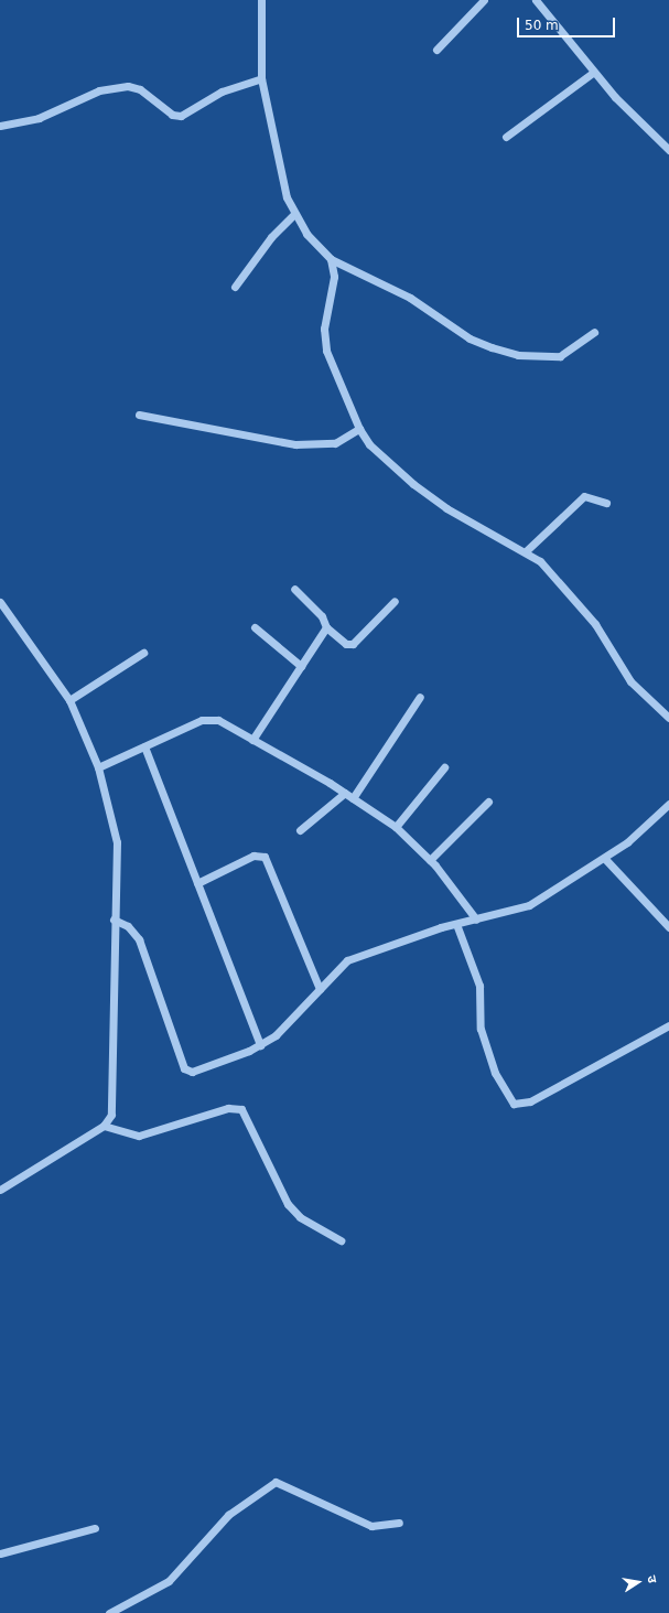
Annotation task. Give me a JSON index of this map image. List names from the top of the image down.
{
  "scale_bar": "50 m",
  "north": "right"
}
